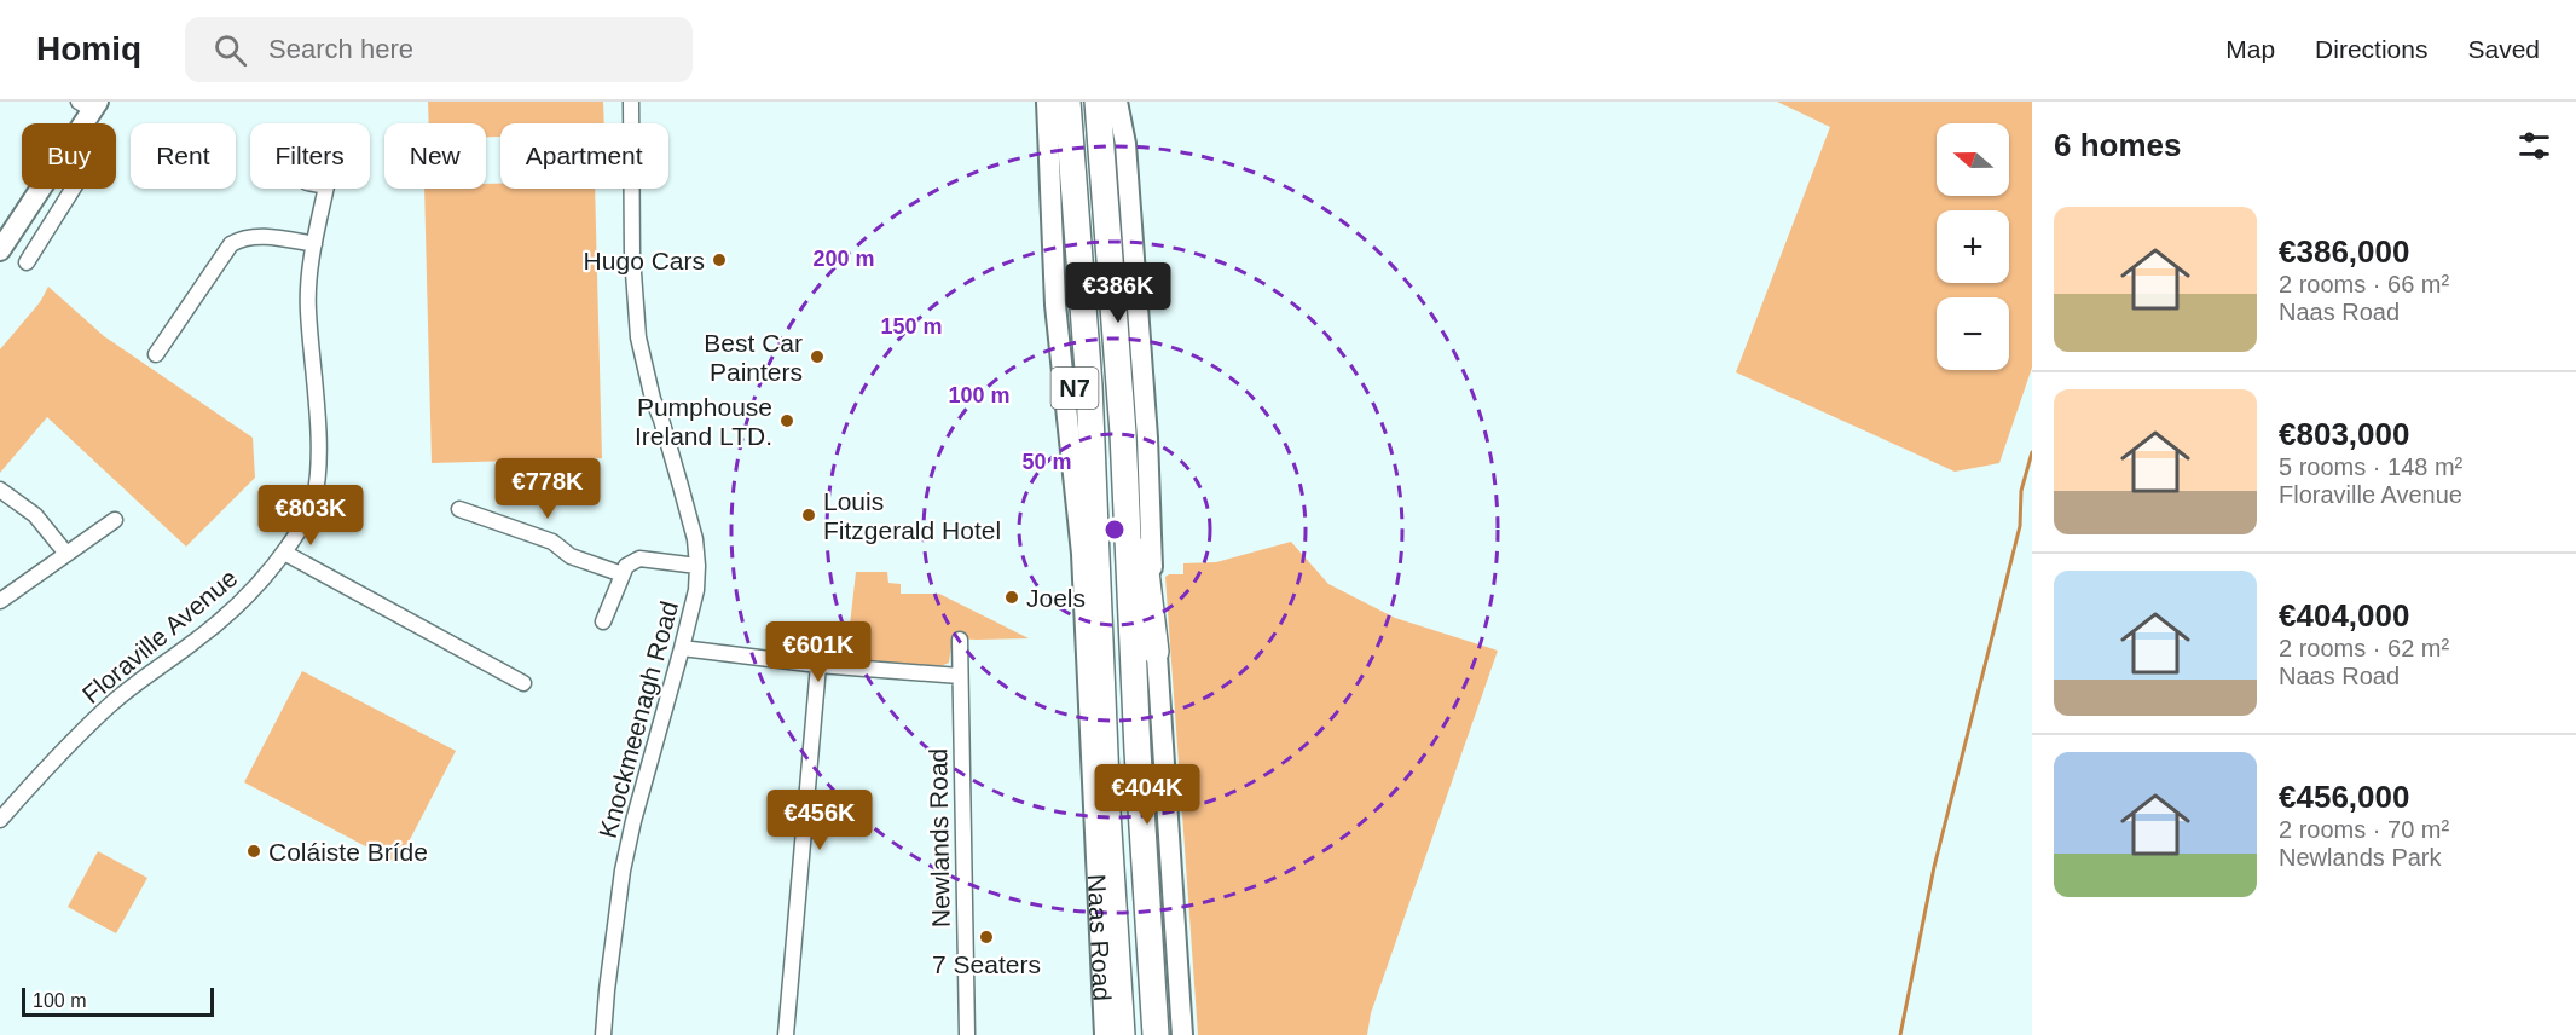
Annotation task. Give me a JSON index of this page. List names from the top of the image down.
{
  "streets": {
    "highway": ["N7", "Naas Road"],
    "street": ["Floraville Avenue", "Knockmeenagh Road", "Newlands Road"]
  },
  "crossings": [
    ["N7", "Naas Road"]
  ],
  "places": [
    "Hugo Cars",
    "Best Car Painters",
    "Pumphouse Ireland LTD.",
    "Louis Fitzgerald Hotel",
    "Joels",
    "Coláiste Bríde",
    "7 Seaters"
  ],
  "scale_bar": "100 m",
  "north": "left",
  "page": {
    "header": "Homiq",
    "search": "Search here",
    "nav": ["Map", "Directions", "Saved"],
    "heading": "6 homes",
    "map_buttons": ["+", "−"],
    "chip": [
      "Buy",
      "Rent",
      "Filters",
      "New",
      "Apartment"
    ],
    "list": [
      {
        "name": "€386,000",
        "note": "2 rooms · 66 m² · Naas Road"
      },
      {
        "name": "€803,000",
        "note": "5 rooms · 148 m² · Floraville Avenue"
      },
      {
        "name": "€404,000",
        "note": "2 rooms · 62 m² · Naas Road"
      },
      {
        "name": "€456,000",
        "note": "2 rooms · 70 m² · Newlands Park"
      }
    ],
    "price": [
      "€386K",
      "€778K",
      "€803K",
      "€601K",
      "€404K",
      "€456K"
    ],
    "scale": "100 m"
  },
  "rings": [
    "200 m",
    "150 m",
    "100 m",
    "50 m"
  ]
}
